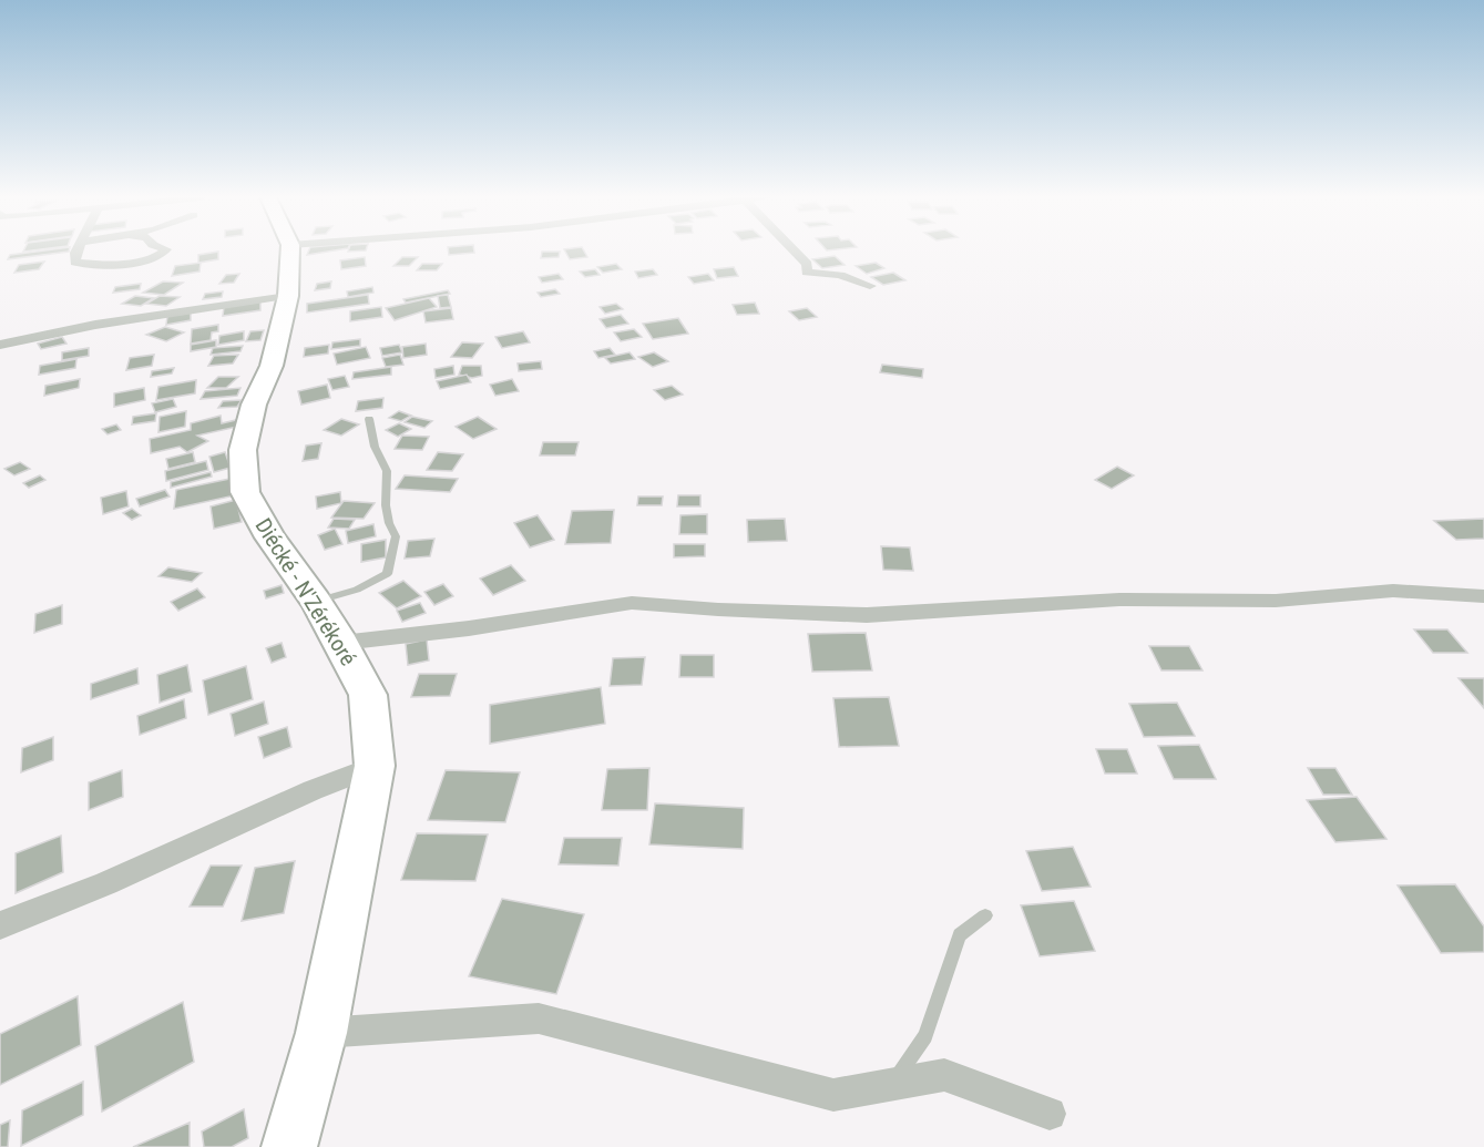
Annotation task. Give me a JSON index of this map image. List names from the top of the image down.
{
  "streets": {
    "highway": ["Diécké - N'Zérékoré"]
  }
}
